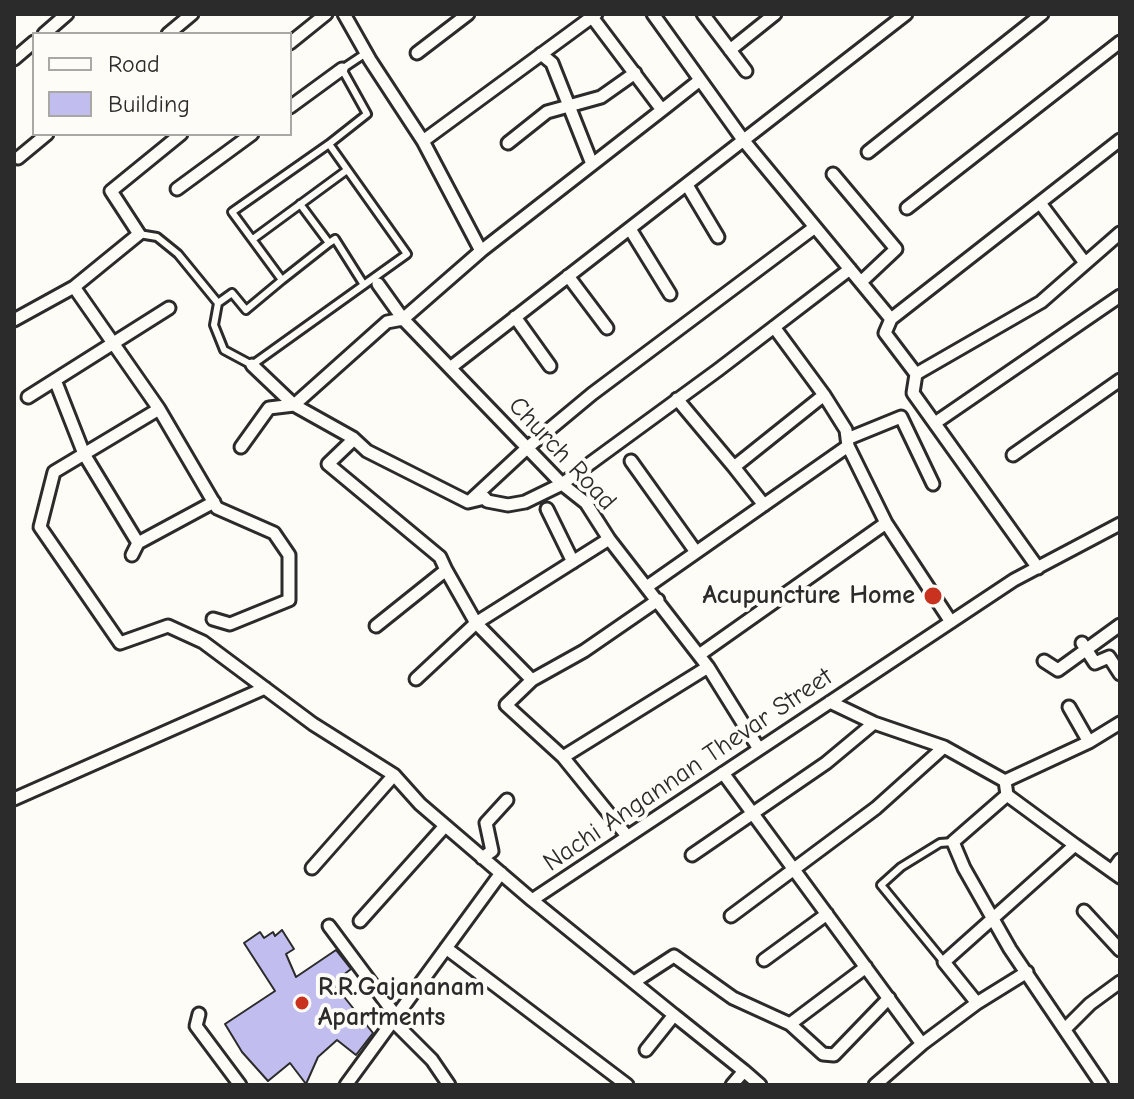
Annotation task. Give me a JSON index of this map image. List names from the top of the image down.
{
  "streets": {
    "street": ["Church Road", "Nachi Angannan Thevar Street"]
  },
  "crossings": [
    ["Church Road", "Nachi Angannan Thevar Street"]
  ],
  "places": ["Acupuncture Home", "R.R.Gajananam Apartments"],
  "legend": ["Road", "Building"]
}
